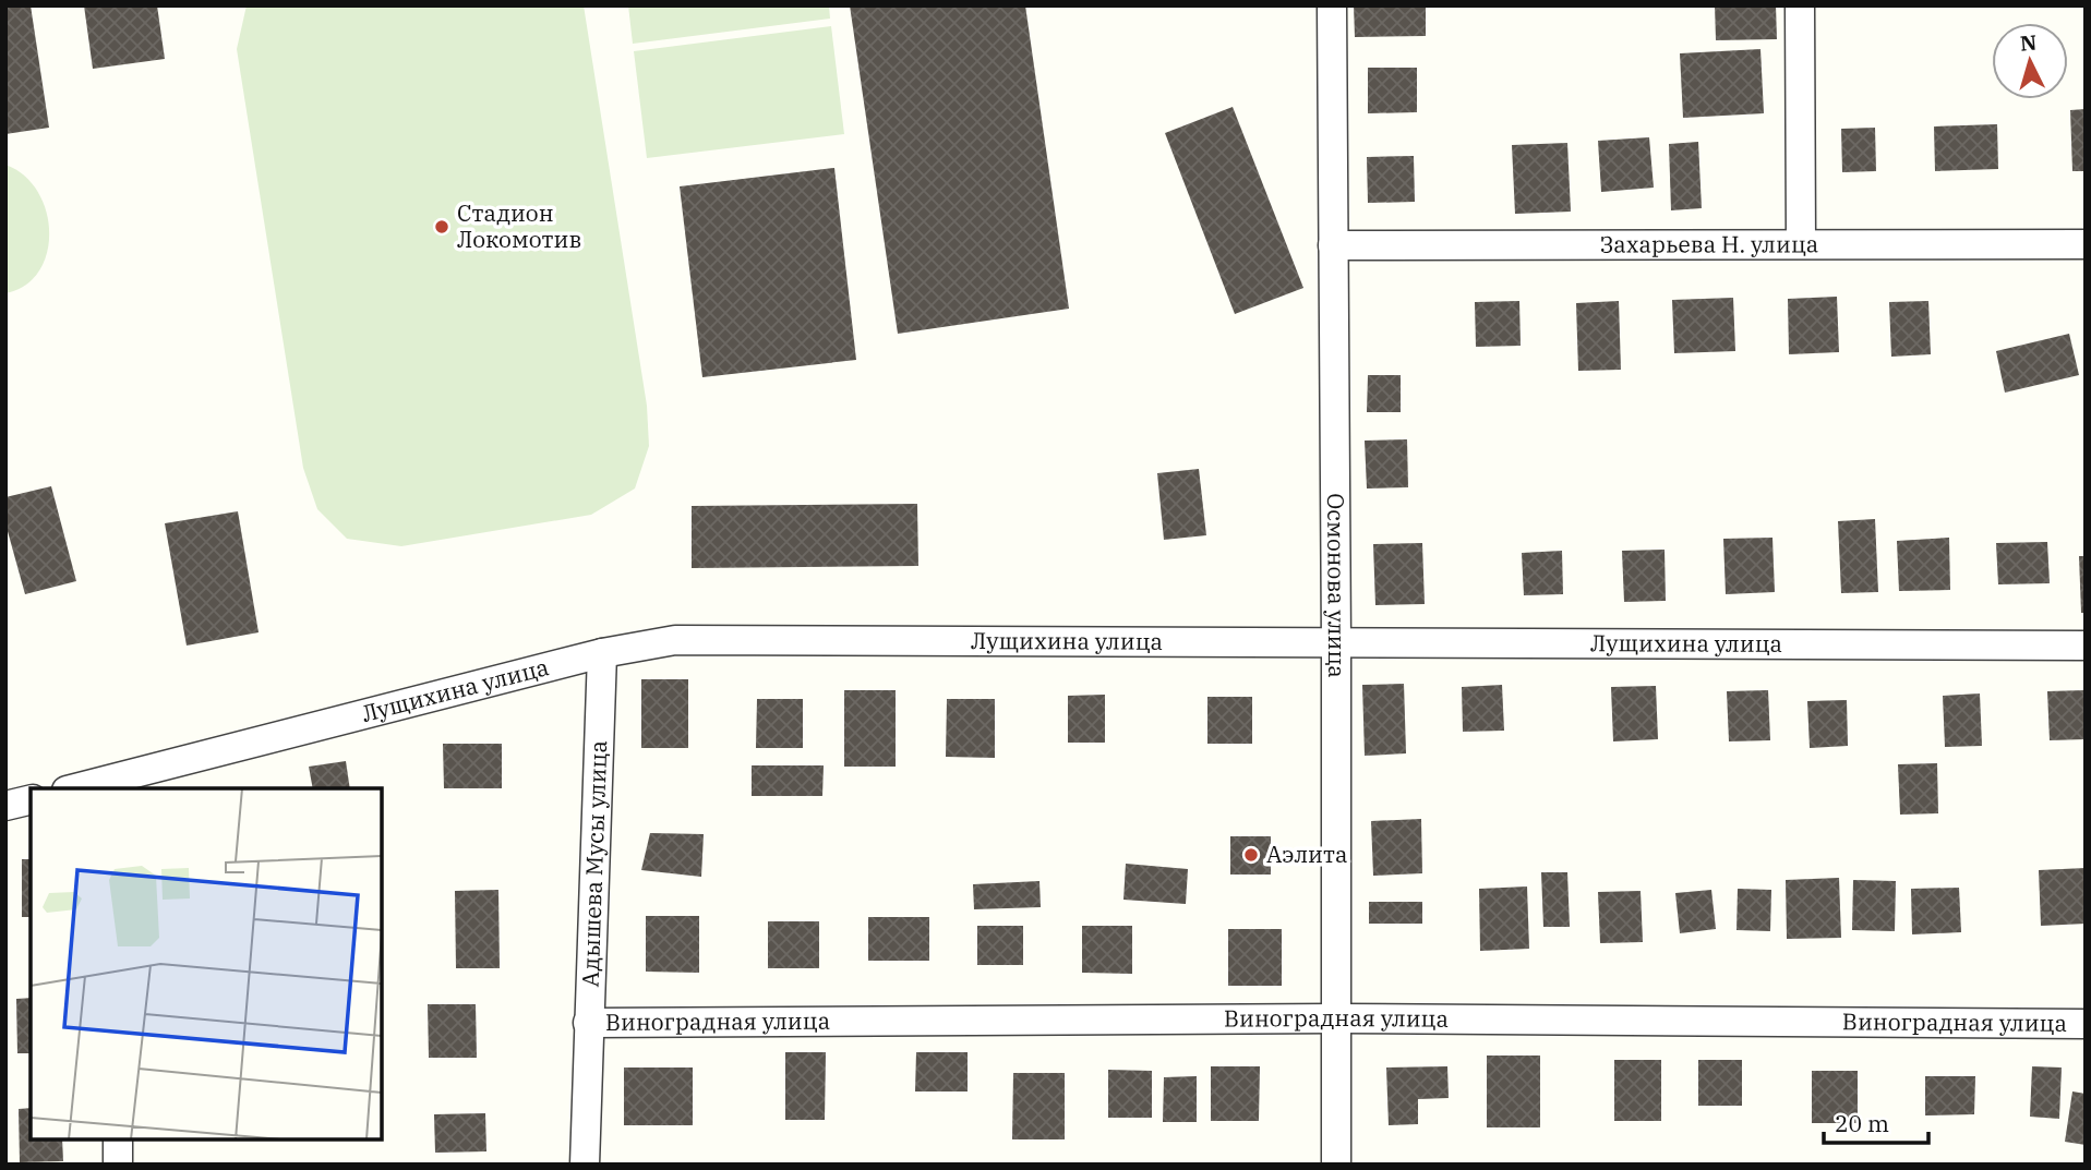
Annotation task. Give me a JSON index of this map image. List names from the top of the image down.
{
  "streets": {
    "street": [
      "Захарьева Н. улица",
      "Осмонова улица",
      "Лущихина улица",
      "Адышева Мусы улица",
      "Виноградная улица"
    ]
  },
  "crossings": [
    ["Захарьева Н. улица", "Осмонова улица"],
    ["Осмонова улица", "Лущихина улица"],
    ["Осмонова улица", "Виноградная улица"],
    ["Лущихина улица", "Адышева Мусы улица"],
    ["Адышева Мусы улица", "Виноградная улица"]
  ],
  "places": ["Стадион Локомотив", "Аэлита"],
  "scale_bar": "20 m",
  "north": "top"
}
